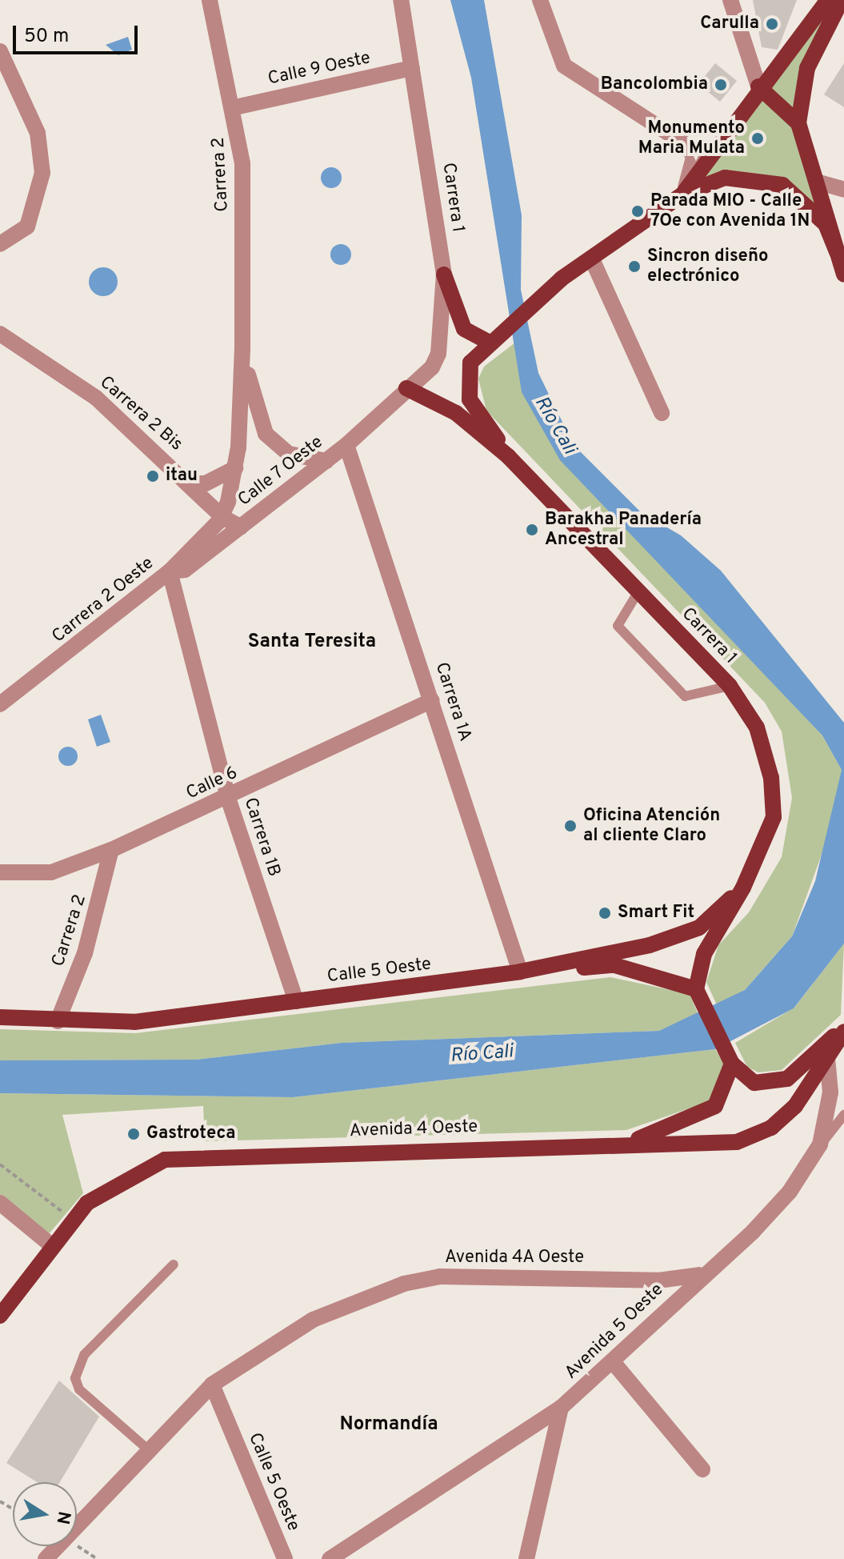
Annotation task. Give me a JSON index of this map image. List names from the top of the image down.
{
  "streets": {
    "main road": ["Carrera 1", "Calle 5 Oeste", "Avenida 4 Oeste"],
    "street": [
      "Calle 9 Oeste",
      "Carrera 2",
      "Carrera 2 Bis",
      "Calle 7 Oeste",
      "Carrera 2 Oeste",
      "Carrera 1A",
      "Calle 6",
      "Carrera 1B",
      "Avenida 4A Oeste",
      "Avenida 5 Oeste"
    ]
  },
  "crossings": [
    ["Calle 9 Oeste", "Carrera 2"],
    ["Calle 9 Oeste", "Carrera 1"],
    ["Carrera 2", "Carrera 2 Bis"],
    ["Carrera 2", "Calle 7 Oeste"],
    ["Carrera 2", "Carrera 2 Oeste"],
    ["Carrera 2", "Calle 6"],
    ["Carrera 2", "Calle 5 Oeste"],
    ["Carrera 1", "Calle 7 Oeste"],
    ["Carrera 1", "Calle 5 Oeste"],
    ["Carrera 2 Bis", "Calle 7 Oeste"],
    ["Carrera 2 Bis", "Carrera 2 Oeste"],
    ["Calle 7 Oeste", "Carrera 2 Oeste"],
    ["Calle 7 Oeste", "Carrera 1A"],
    ["Calle 7 Oeste", "Carrera 1B"],
    ["Carrera 2 Oeste", "Carrera 1B"],
    ["Carrera 1A", "Calle 6"],
    ["Carrera 1A", "Calle 5 Oeste"],
    ["Calle 6", "Carrera 1B"],
    ["Carrera 1B", "Calle 5 Oeste"],
    ["Calle 5 Oeste", "Avenida 4A Oeste"],
    ["Avenida 4 Oeste", "Avenida 5 Oeste"],
    ["Avenida 4A Oeste", "Avenida 5 Oeste"]
  ],
  "districts": ["Santa Teresita", "Normandía"],
  "water": ["Río Cali"],
  "places": [
    "Carulla",
    "Bancolombia",
    "Monumento Maria Mulata",
    "Parada MIO - Calle 7Oe con Avenida 1N",
    "Sincron diseño electrónico",
    "itau",
    "Barakha Panadería Ancestral",
    "Oficina Atención al cliente Claro",
    "Smart Fit",
    "Gastroteca"
  ],
  "scale_bar": "50 m",
  "north": "right"
}
